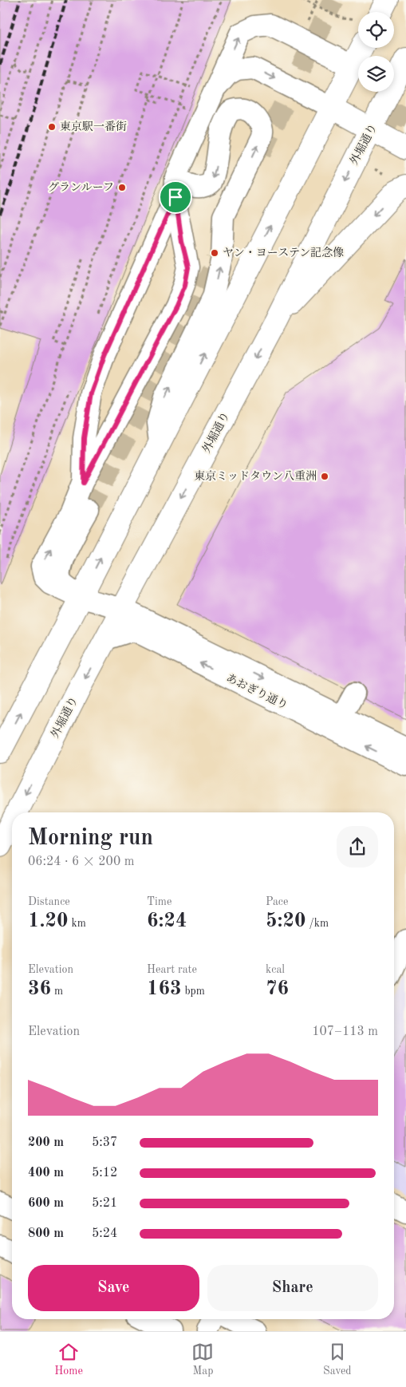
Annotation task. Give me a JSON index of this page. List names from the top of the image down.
{
  "streets": {
    "main road": ["外堀通り"],
    "street": ["あおぎり通り"]
  },
  "crossings": [
    ["外堀通り", "あおぎり通り"]
  ],
  "places": [
    "東京駅一番街",
    "グランルーフ",
    "ヤン・ヨーステン記念像",
    "東京ミッドタウン八重洲"
  ],
  "page": {
    "heading": ["Morning run", "06:24 · 6 × 200 m"],
    "stats": [
      ["Distance", "1.20 km"],
      ["Time", "6:24"],
      ["Pace", "5:20 /km"],
      ["Elevation", "36 m"],
      ["Heart rate", "163 bpm"],
      ["kcal", "76"]
    ],
    "chart": ["Elevation", "107–113 m"],
    "list": [
      {
        "name": "200 m",
        "note": "5:37"
      },
      {
        "name": "400 m",
        "note": "5:12"
      },
      {
        "name": "600 m",
        "note": "5:21"
      },
      {
        "name": "800 m",
        "note": "5:24"
      }
    ],
    "buttons": ["Save", "Share"],
    "tabs": ["Home", "Map", "Saved"]
  }
}
